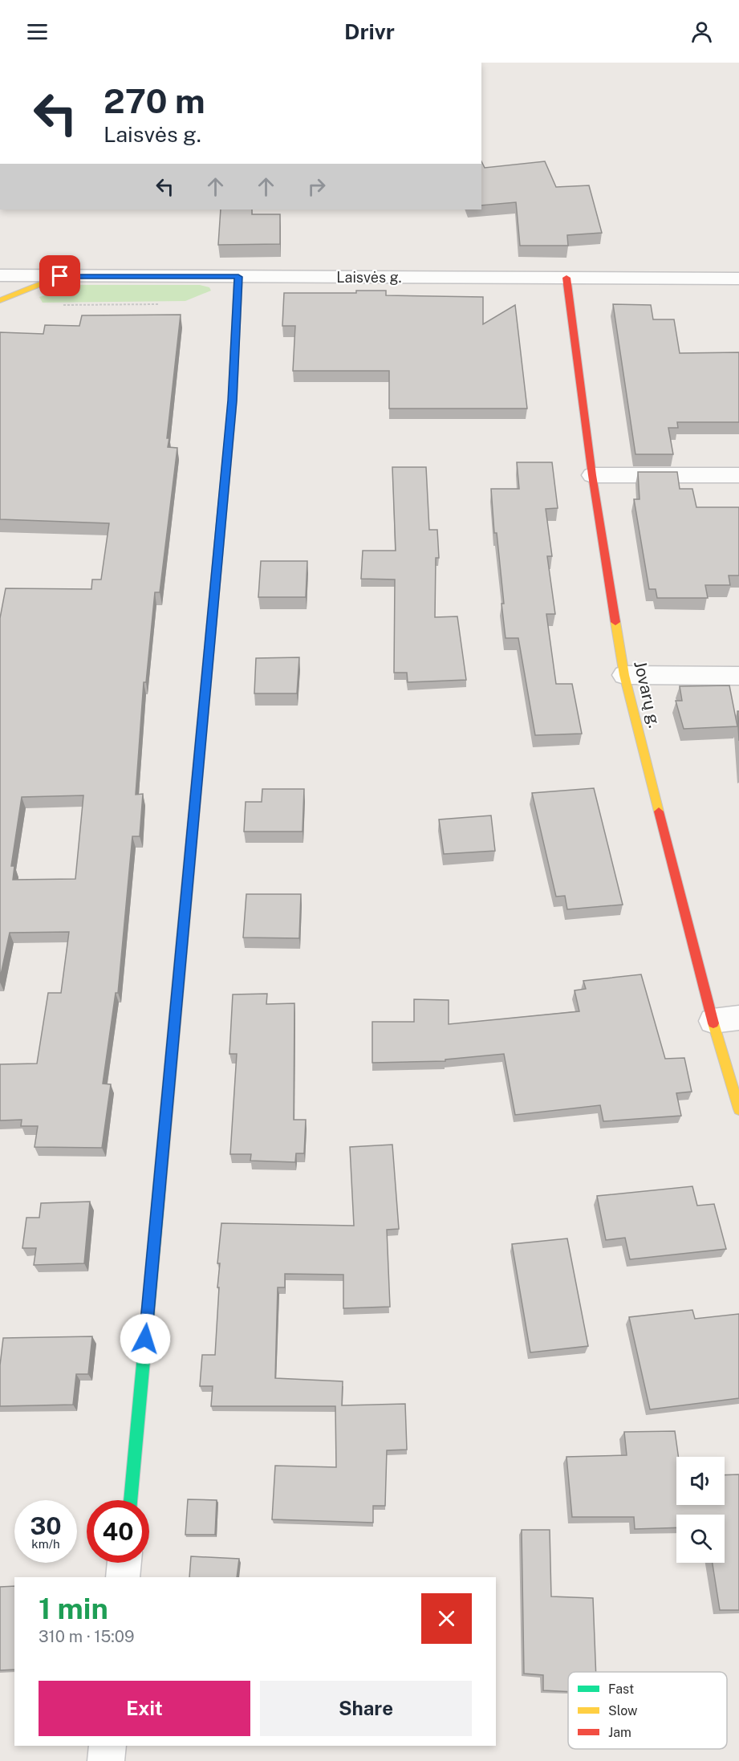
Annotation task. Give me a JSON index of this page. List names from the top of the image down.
{
  "streets": {
    "street": ["Laisvės g.", "Jovarų g."]
  },
  "crossings": [
    ["Laisvės g.", "Jovarų g."]
  ],
  "legend": ["Fast", "Slow", "Jam"],
  "page": {
    "header": "Drivr",
    "turn": ["270 m", "Laisvės g."],
    "speed": "30 km/h",
    "limit": "40",
    "heading": ["1 min", "310 m · 15:09"],
    "buttons": ["Exit", "Share"]
  }
}
